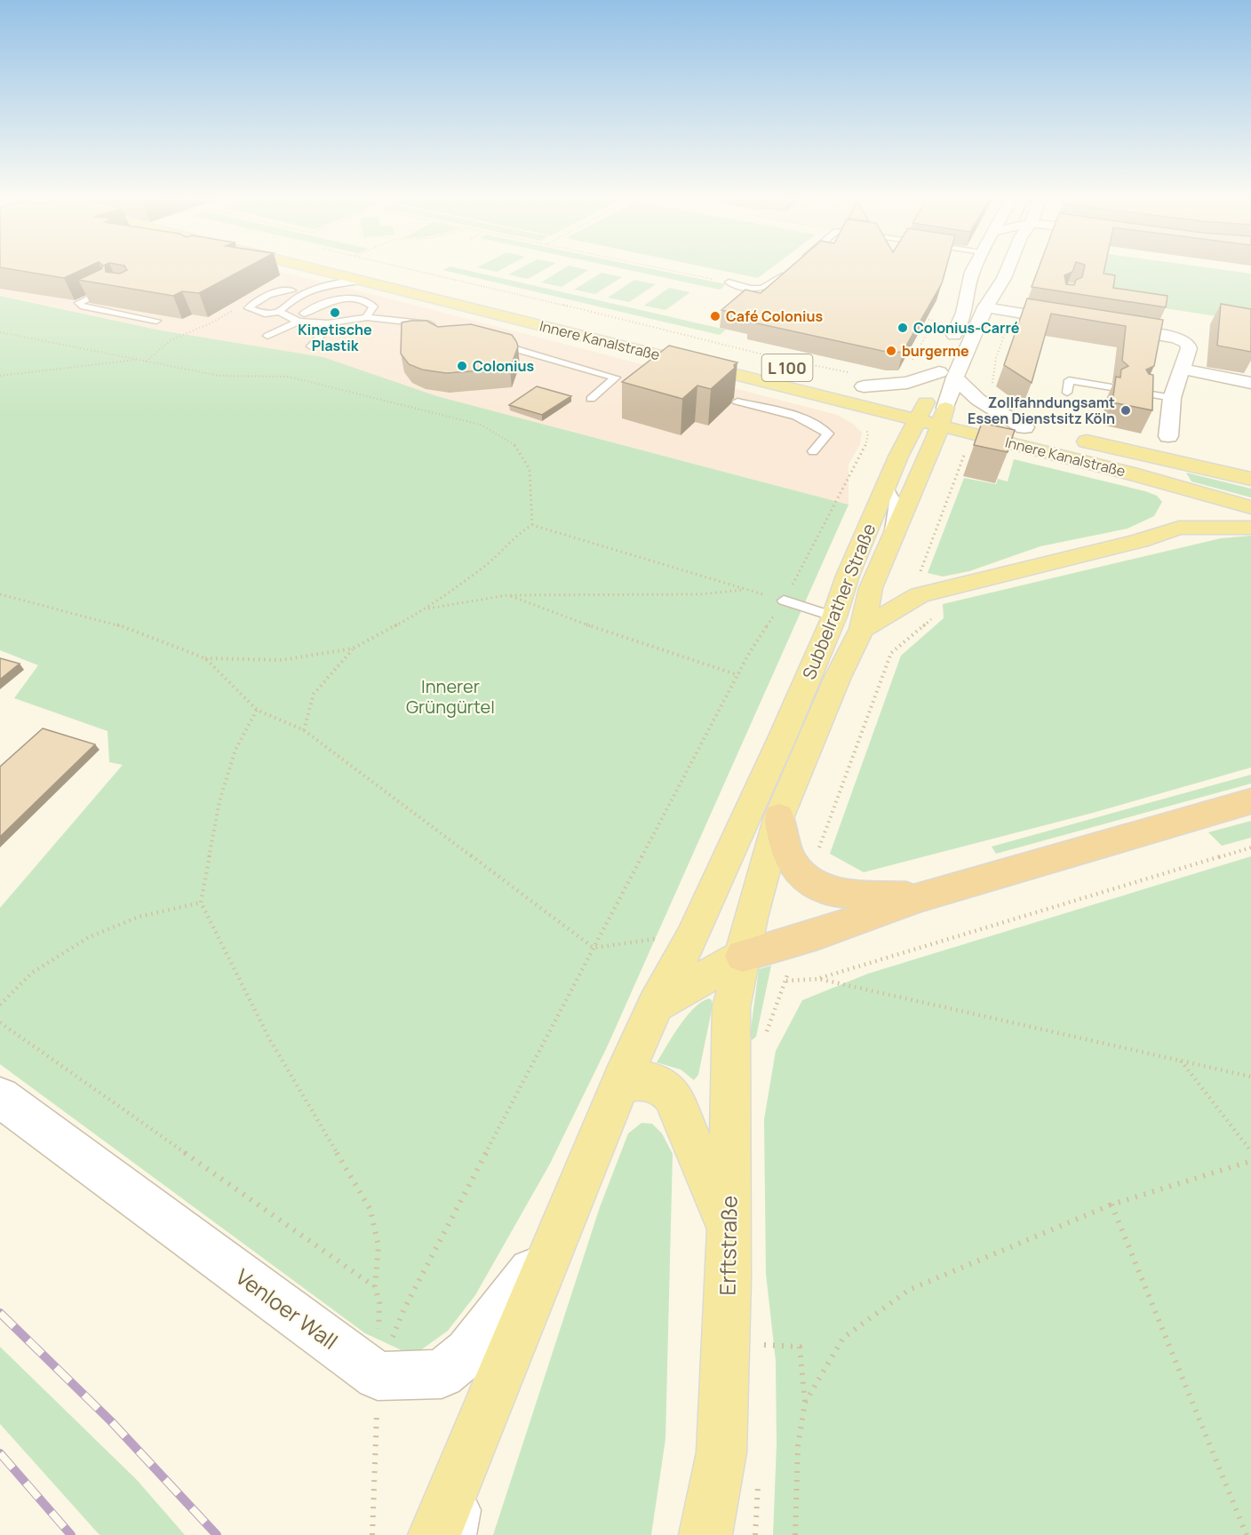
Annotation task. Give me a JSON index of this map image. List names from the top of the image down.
{
  "streets": {
    "main road": [
      "Innere Kanalstraße",
      "L 100",
      "Subbelrather Straße",
      "Erftstraße",
      "Venloer Wall"
    ]
  },
  "crossings": [
    ["Innere Kanalstraße", "L 100"],
    ["Innere Kanalstraße", "Subbelrather Straße"],
    ["L 100", "Subbelrather Straße"],
    ["Subbelrather Straße", "Erftstraße"]
  ],
  "parks": ["Innerer Grüngürtel"],
  "places": [
    "Kinetische Plastik",
    "Café Colonius",
    "Colonius-Carré",
    "burgerme",
    "Colonius",
    "Zollfahndungsamt Essen Dienstsitz Köln"
  ]
}
